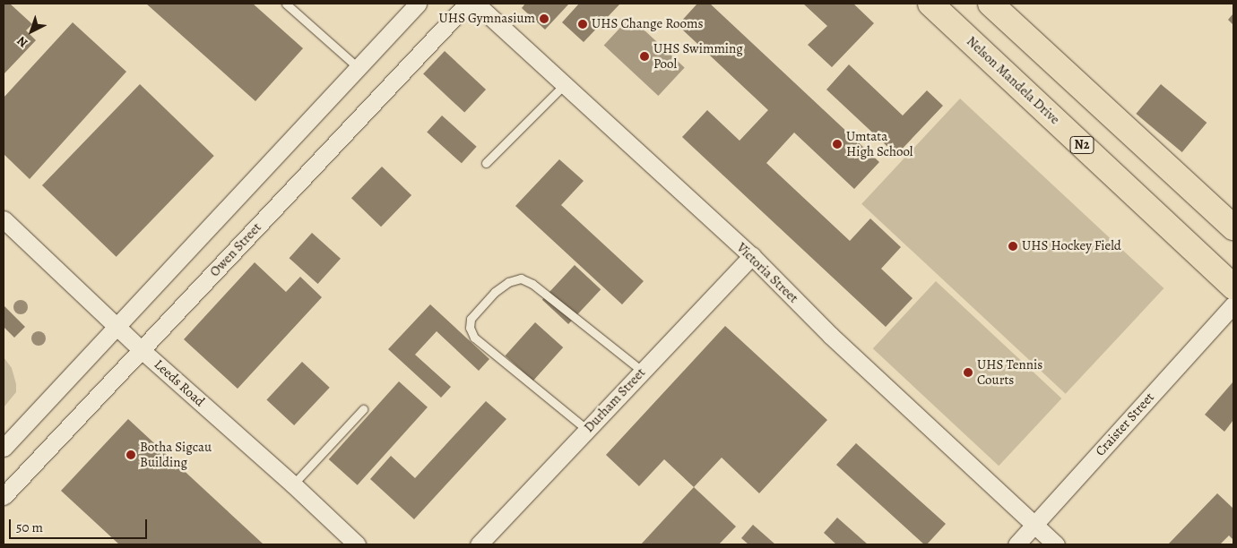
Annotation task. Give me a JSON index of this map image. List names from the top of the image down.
{
  "streets": {
    "highway": ["Nelson Mandela Drive", "N2"],
    "street": [
      "Owen Street",
      "Victoria Street",
      "Leeds Road",
      "Durham Street",
      "Craister Street"
    ]
  },
  "crossings": [
    ["Owen Street", "Leeds Road"],
    ["Victoria Street", "Durham Street"],
    ["Victoria Street", "Craister Street"]
  ],
  "places": [
    "UHS Gymnasium",
    "UHS Change Rooms",
    "UHS Swimming Pool",
    "Umtata High School",
    "UHS Hockey Field",
    "UHS Tennis Courts",
    "Botha Sigcau Building"
  ],
  "scale_bar": "50 m",
  "north": "bottom left"
}
